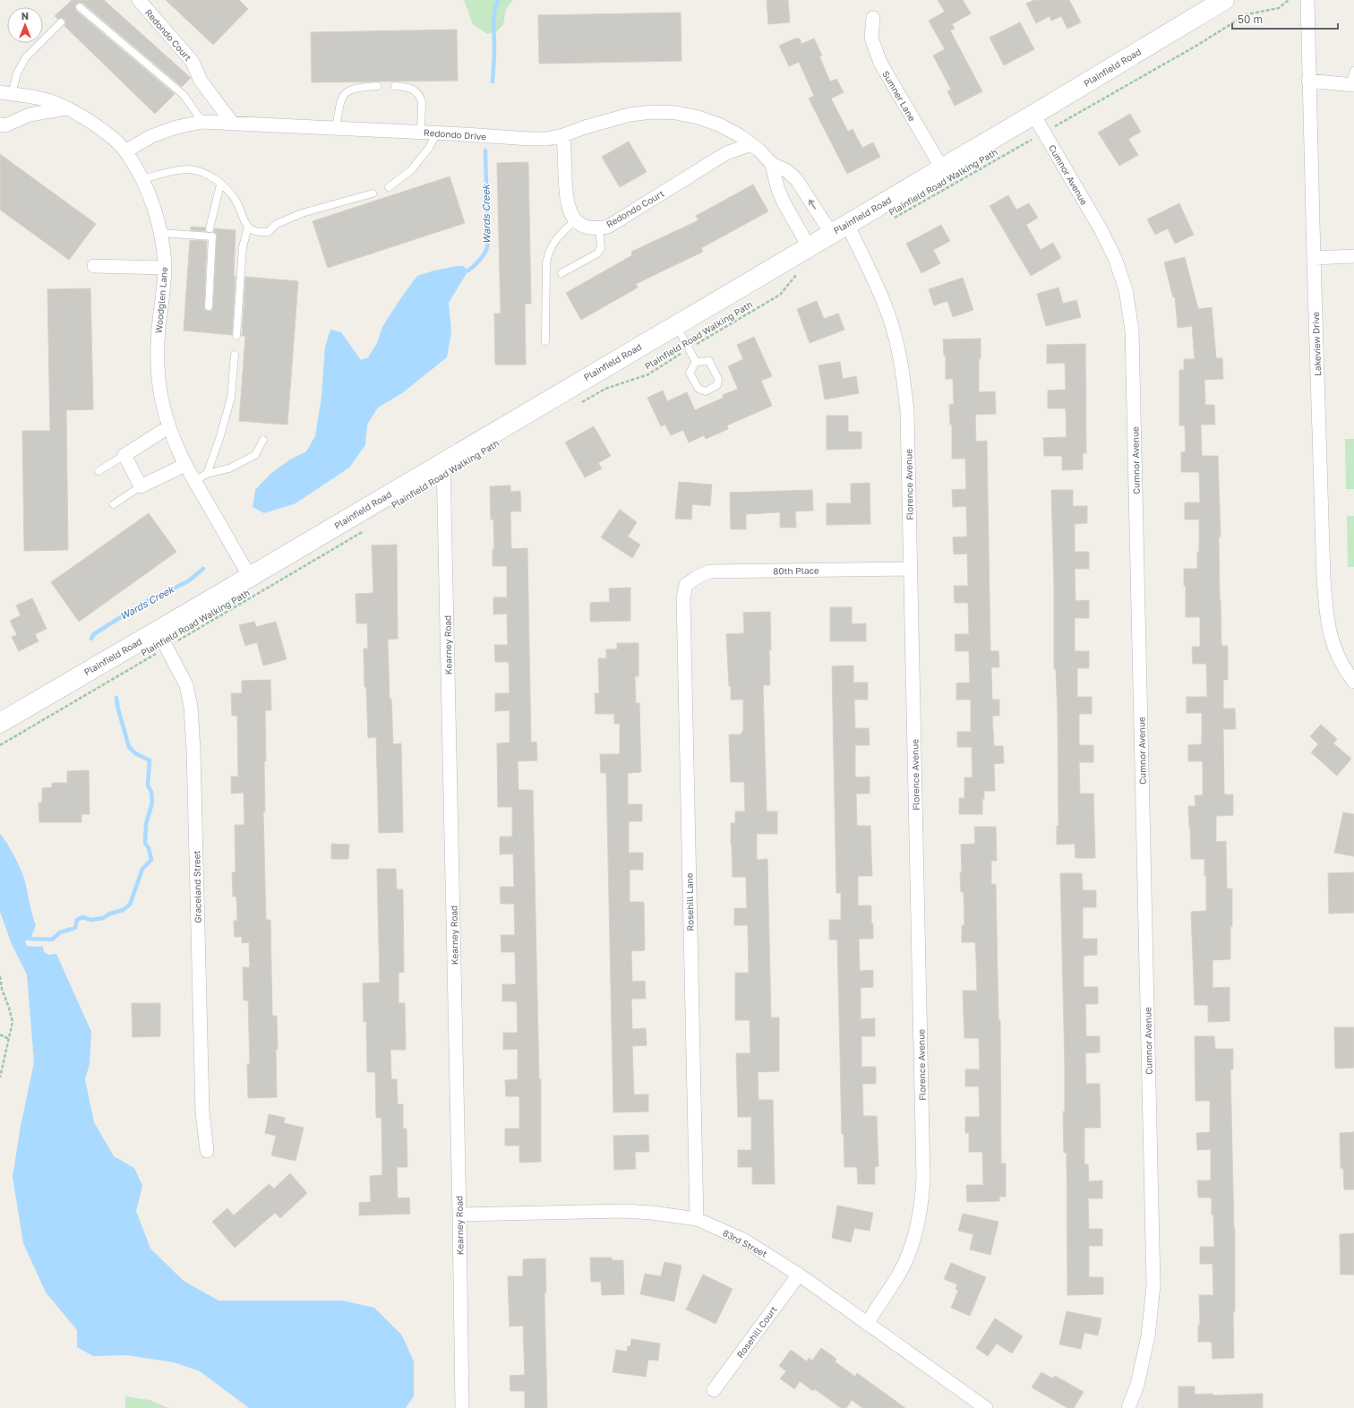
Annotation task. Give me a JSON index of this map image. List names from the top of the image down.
{
  "streets": {
    "main road": ["Plainfield Road"],
    "street": [
      "Redondo Court",
      "Sumner Lane",
      "Redondo Drive",
      "Cumnor Avenue",
      "Woodglen Lane",
      "Lakeview Drive",
      "Florence Avenue",
      "80th Place",
      "Kearney Road",
      "Graceland Street",
      "Rosehill Lane",
      "83rd Street",
      "Rosehill Court"
    ],
    "path": ["Plainfield Road Walking Path"]
  },
  "crossings": [
    ["Redondo Court", "Redondo Drive"],
    ["Plainfield Road", "Sumner Lane"],
    ["Plainfield Road", "Redondo Drive"],
    ["Plainfield Road", "Cumnor Avenue"],
    ["Plainfield Road", "Woodglen Lane"],
    ["Plainfield Road", "Florence Avenue"],
    ["Plainfield Road", "Kearney Road"],
    ["Plainfield Road", "Graceland Street"],
    ["Redondo Drive", "Woodglen Lane"],
    ["Redondo Drive", "Florence Avenue"],
    ["Cumnor Avenue", "Plainfield Road Walking Path"],
    ["Plainfield Road Walking Path", "Graceland Street"],
    ["Florence Avenue", "80th Place"],
    ["Florence Avenue", "83rd Street"],
    ["80th Place", "Rosehill Lane"],
    ["Kearney Road", "83rd Street"],
    ["Rosehill Lane", "83rd Street"],
    ["83rd Street", "Rosehill Court"]
  ],
  "water": ["Wards Creek"],
  "scale_bar": "50 m",
  "north": "top"
}
